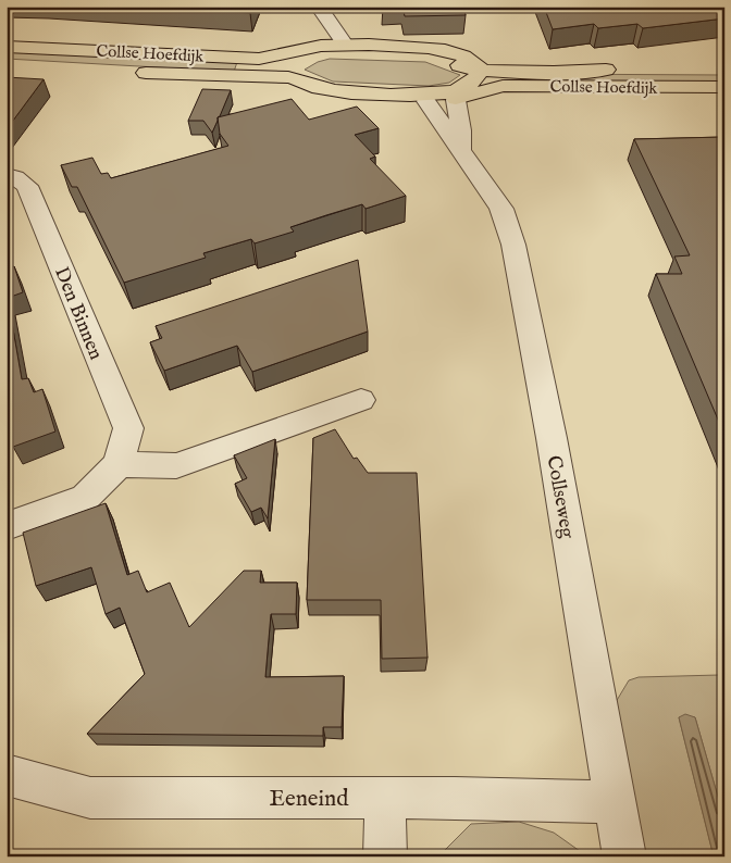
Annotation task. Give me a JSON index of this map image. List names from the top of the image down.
{
  "streets": {
    "main road": ["Collse Hoefdijk"],
    "street": ["Den Binnen", "Collseweg", "Eeneind"]
  },
  "crossings": [
    ["Collseweg", "Eeneind"]
  ]
}
